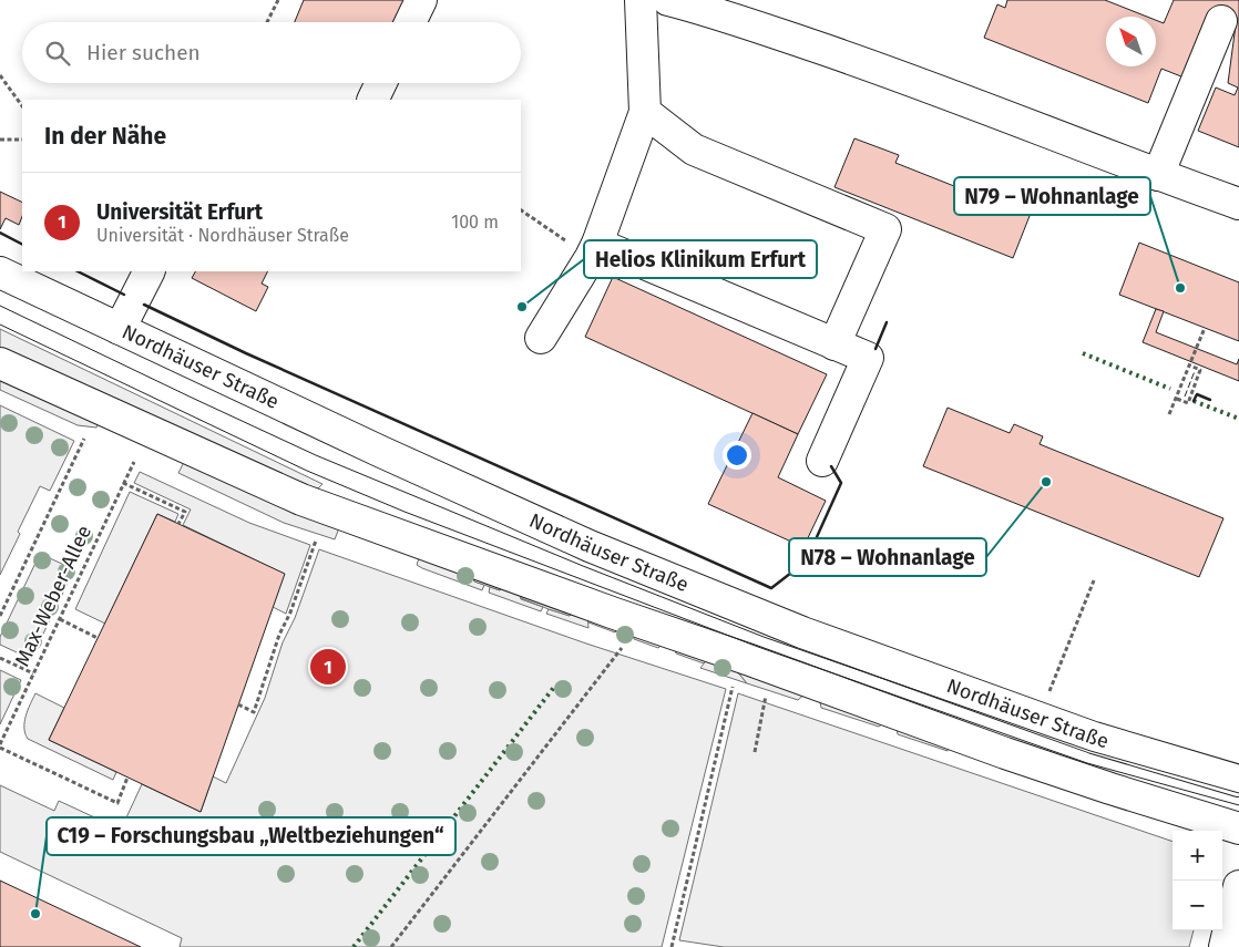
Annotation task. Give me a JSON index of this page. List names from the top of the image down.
{
  "streets": {
    "main road": ["Nordhäuser Straße"],
    "path": ["Max-Weber-Allee"]
  },
  "places": [
    "N79 – Wohnanlage",
    "Helios Klinikum Erfurt",
    "N78 – Wohnanlage",
    "C19 – Forschungsbau „Weltbeziehungen“"
  ],
  "north": "top left",
  "page": {
    "search": "Hier suchen",
    "heading": "In der Nähe",
    "list": [
      {
        "mark": "1",
        "name": "Universität Erfurt",
        "note": "Universität · Nordhäuser Straße",
        "value": "100 m"
      }
    ],
    "pins": "1",
    "map_buttons": ["+", "−"]
  }
}
